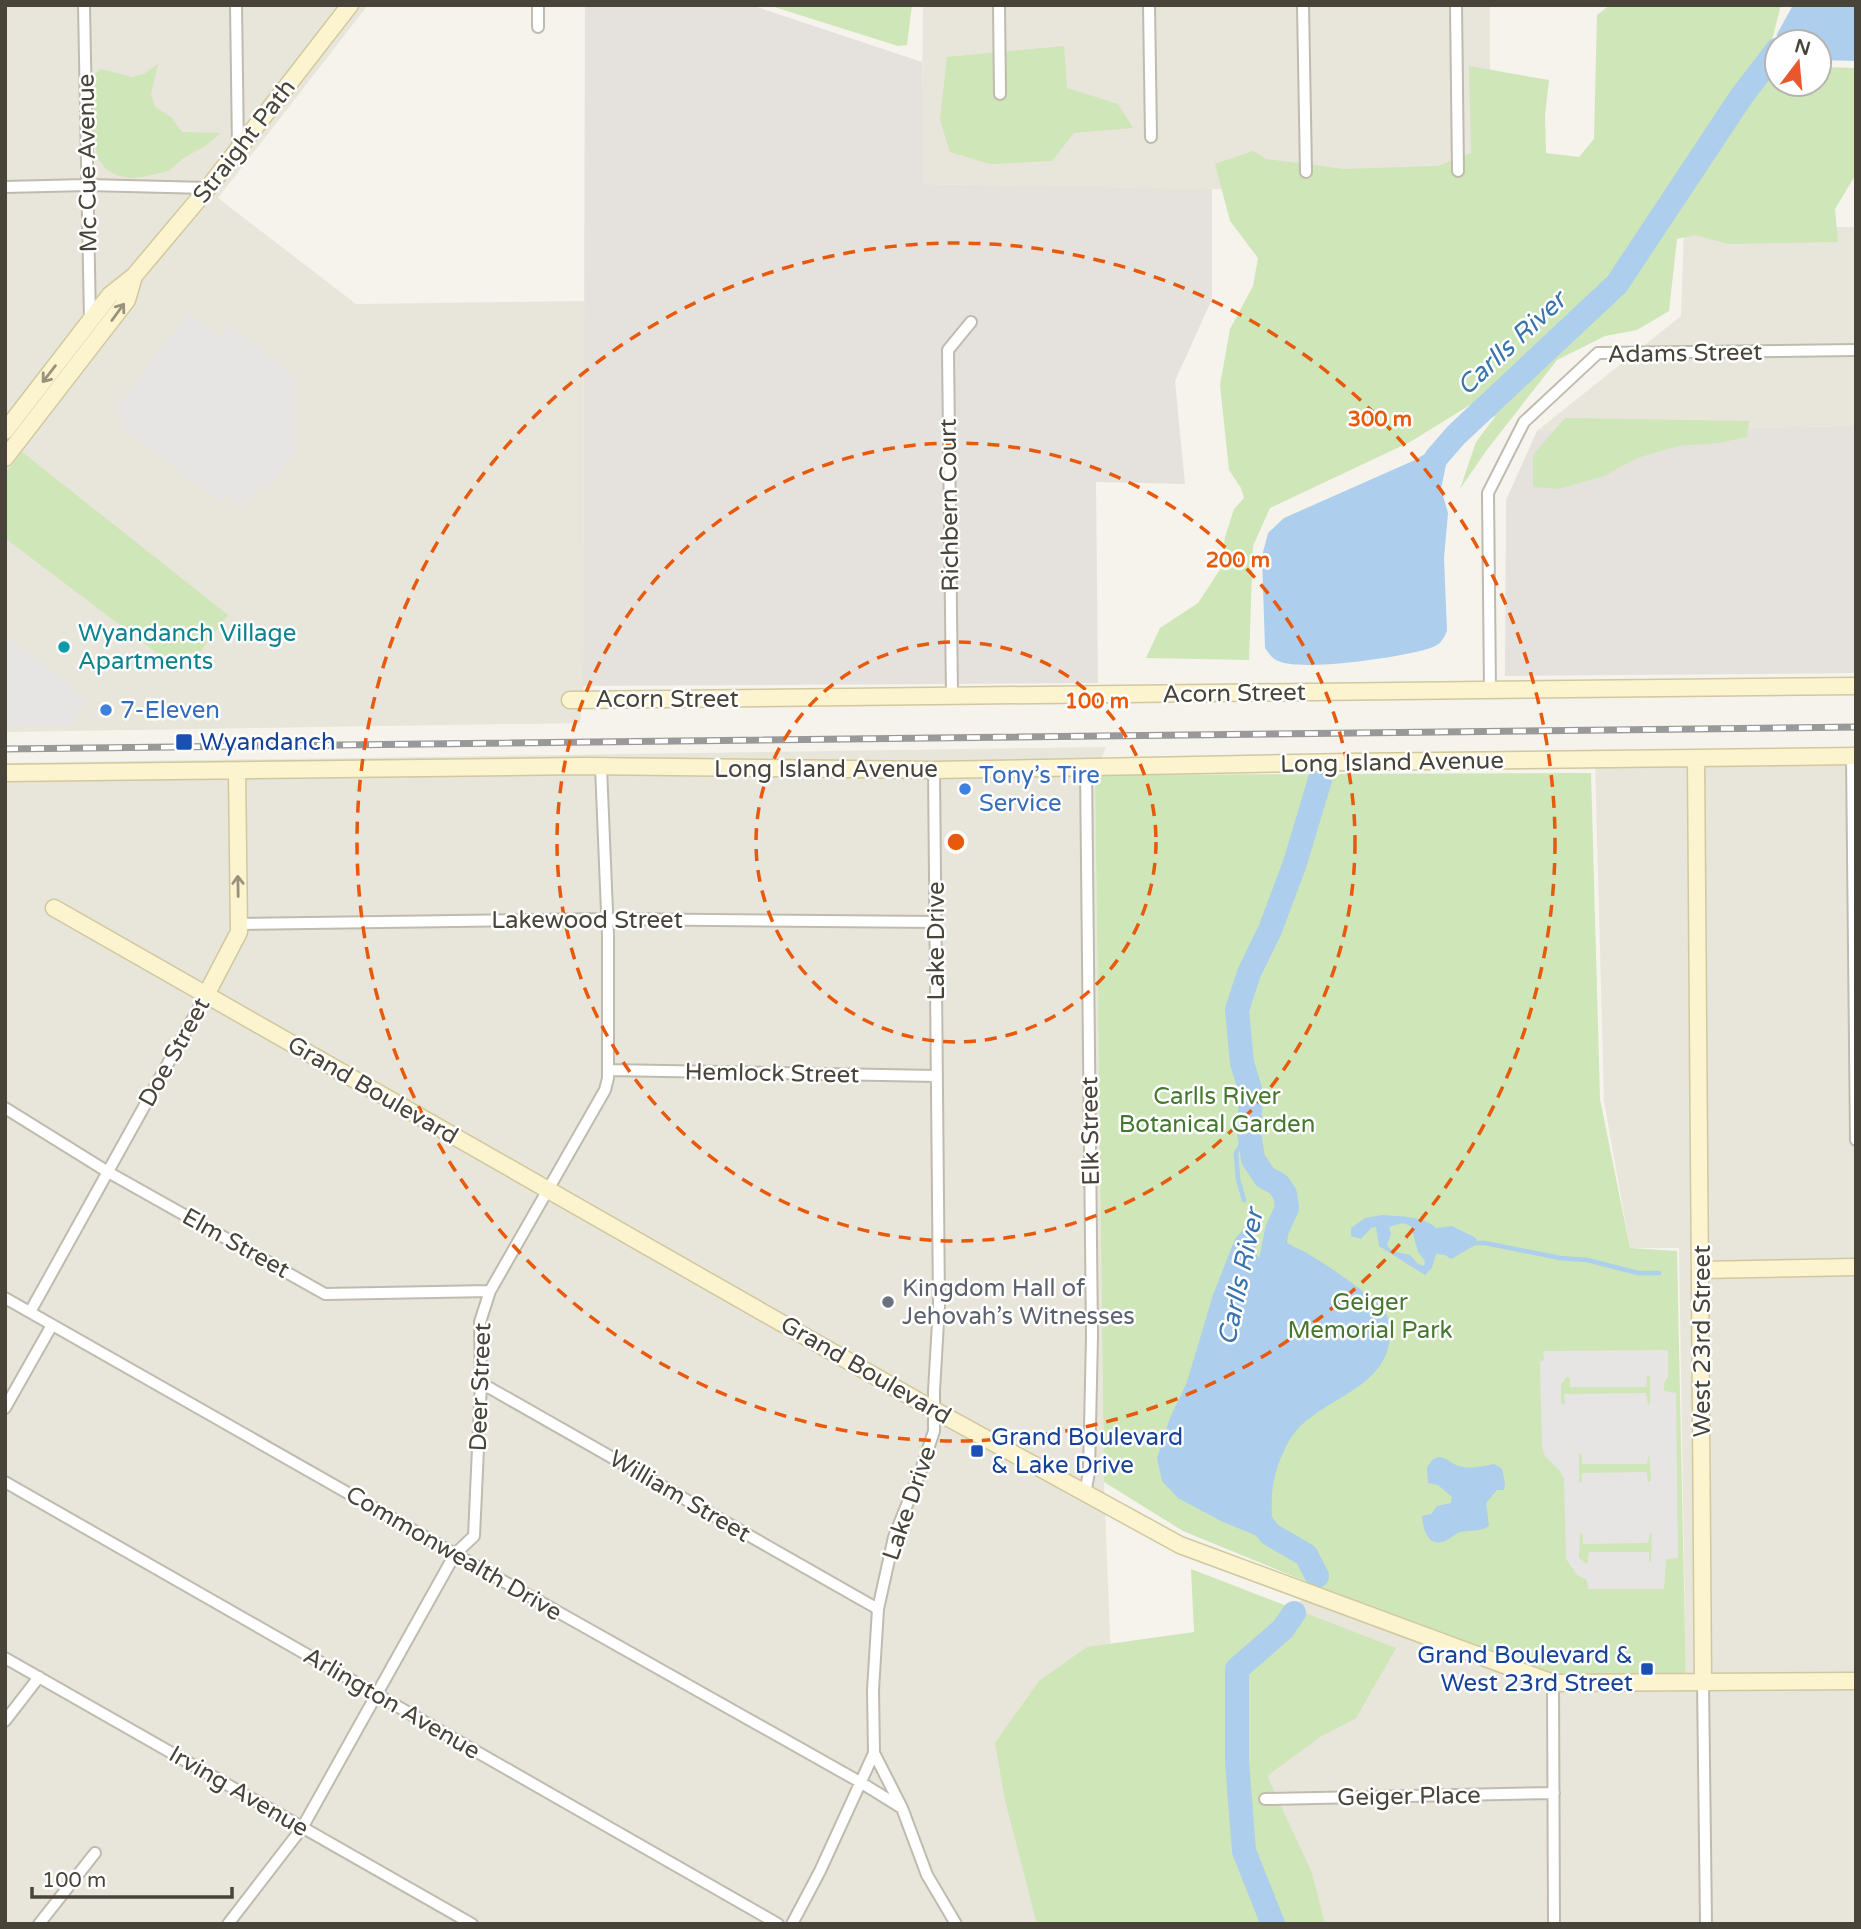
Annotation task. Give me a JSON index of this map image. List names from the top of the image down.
{
  "streets": {
    "street": [
      "Straight Path",
      "Mc Cue Avenue",
      "Adams Street",
      "Richbern Court",
      "Acorn Street",
      "Long Island Avenue",
      "Lakewood Street",
      "Lake Drive",
      "Doe Street",
      "Hemlock Street",
      "Grand Boulevard",
      "Elk Street",
      "Elm Street",
      "West 23rd Street",
      "Deer Street",
      "William Street",
      "Commonwealth Drive",
      "Arlington Avenue",
      "Irving Avenue",
      "Geiger Place"
    ]
  },
  "crossings": [
    ["Straight Path", "Mc Cue Avenue"],
    ["Adams Street", "Acorn Street"],
    ["Richbern Court", "Acorn Street"],
    ["Long Island Avenue", "Lake Drive"],
    ["Long Island Avenue", "Doe Street"],
    ["Long Island Avenue", "Elk Street"],
    ["Long Island Avenue", "West 23rd Street"],
    ["Long Island Avenue", "Deer Street"],
    ["Lakewood Street", "Lake Drive"],
    ["Lakewood Street", "Doe Street"],
    ["Lakewood Street", "Deer Street"],
    ["Lake Drive", "Hemlock Street"],
    ["Lake Drive", "Grand Boulevard"],
    ["Lake Drive", "William Street"],
    ["Lake Drive", "Commonwealth Drive"],
    ["Doe Street", "Grand Boulevard"],
    ["Doe Street", "Elm Street"],
    ["Doe Street", "Commonwealth Drive"],
    ["Hemlock Street", "Deer Street"],
    ["Grand Boulevard", "Elk Street"],
    ["Grand Boulevard", "West 23rd Street"],
    ["Grand Boulevard", "Deer Street"],
    ["Elm Street", "Deer Street"],
    ["Deer Street", "William Street"],
    ["Deer Street", "Commonwealth Drive"],
    ["Deer Street", "Arlington Avenue"],
    ["Deer Street", "Irving Avenue"]
  ],
  "water": ["Carlls River"],
  "parks": ["Carlls River Botanical Garden", "Geiger Memorial Park"],
  "places": {
    "other": [
      "Wyandanch Village Apartments",
      "7-Eleven",
      "Tony’s Tire Service",
      "Kingdom Hall of Jehovah’s Witnesses"
    ],
    "transit": ["Wyandanch", "Grand Boulevard & Lake Drive", "Grand Boulevard & West 23rd Street"]
  },
  "scale_bar": "100 m",
  "north": "top",
  "rings": ["300 m", "200 m", "100 m"]
}
